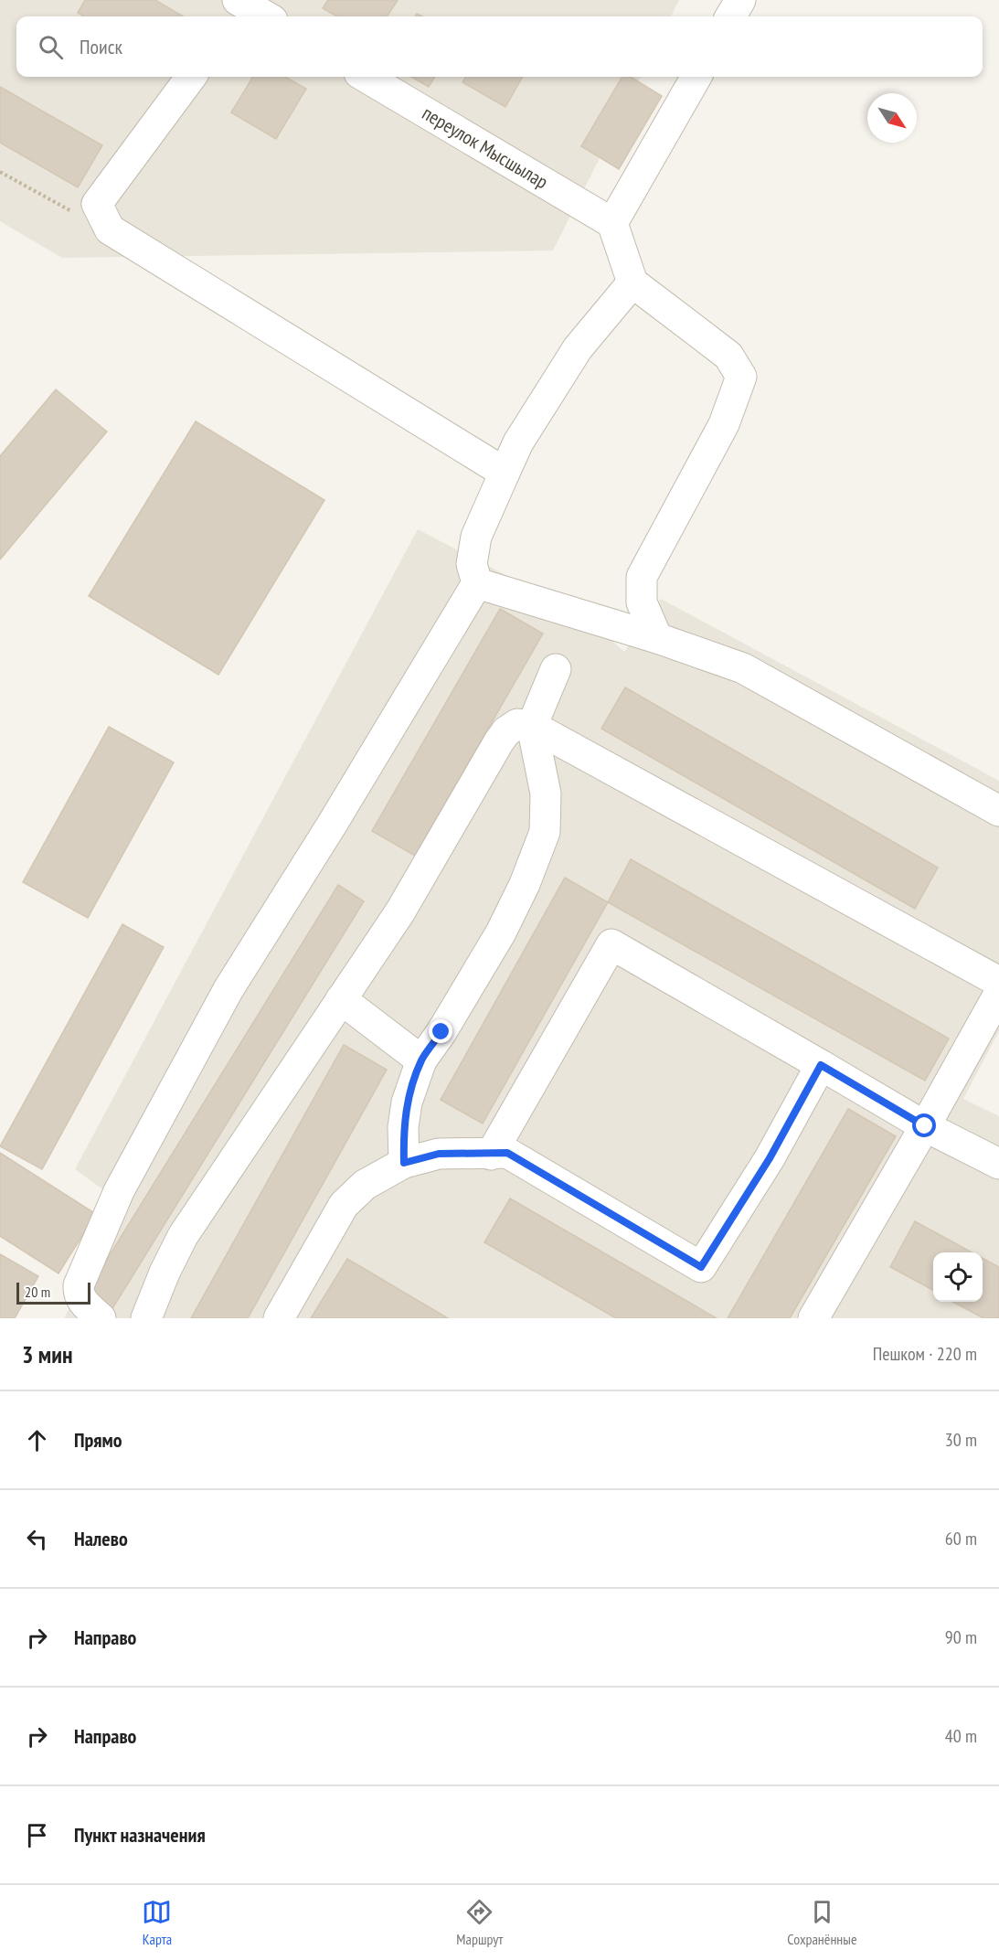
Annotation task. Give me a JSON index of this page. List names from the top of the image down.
{
  "streets": {
    "street": ["переулок Мысшылар"]
  },
  "scale_bar": "20 m",
  "north": "bottom right",
  "page": {
    "search": "Поиск",
    "scale": "20 m",
    "heading": ["3 мин", "Пешком · 220 m"],
    "list": [
      ["Прямо", "30 m"],
      ["Налево", "60 m"],
      ["Направо", "90 m"],
      ["Направо", "40 m"],
      "Пункт назначения"
    ],
    "nav": ["Карта", "Маршрут", "Сохранённые"]
  }
}
